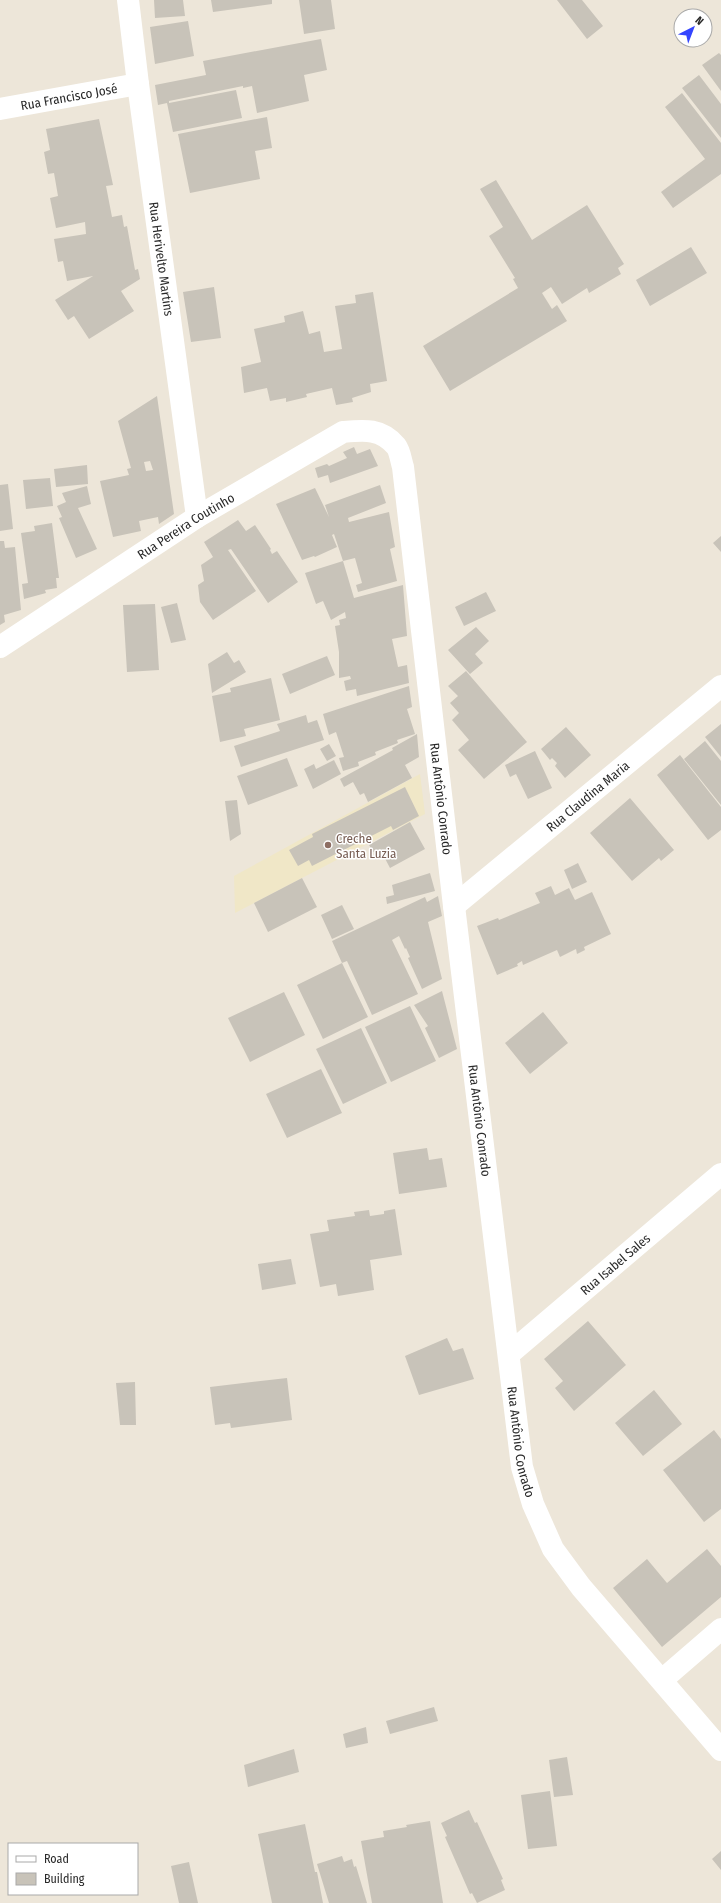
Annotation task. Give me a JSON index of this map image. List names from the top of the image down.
{
  "streets": {
    "street": [
      "Rua Francisco José",
      "Rua Herivelto Martins",
      "Rua Pereira Coutinho",
      "Rua Claudina Maria",
      "Rua Antônio Conrado",
      "Rua Isabel Sales"
    ]
  },
  "crossings": [
    ["Rua Francisco José", "Rua Herivelto Martins"],
    ["Rua Herivelto Martins", "Rua Pereira Coutinho"],
    ["Rua Pereira Coutinho", "Rua Antônio Conrado"],
    ["Rua Claudina Maria", "Rua Antônio Conrado"],
    ["Rua Antônio Conrado", "Rua Isabel Sales"]
  ],
  "places": ["Creche Santa Luzia"],
  "legend": ["Road", "Building"],
  "north": "top right"
}
